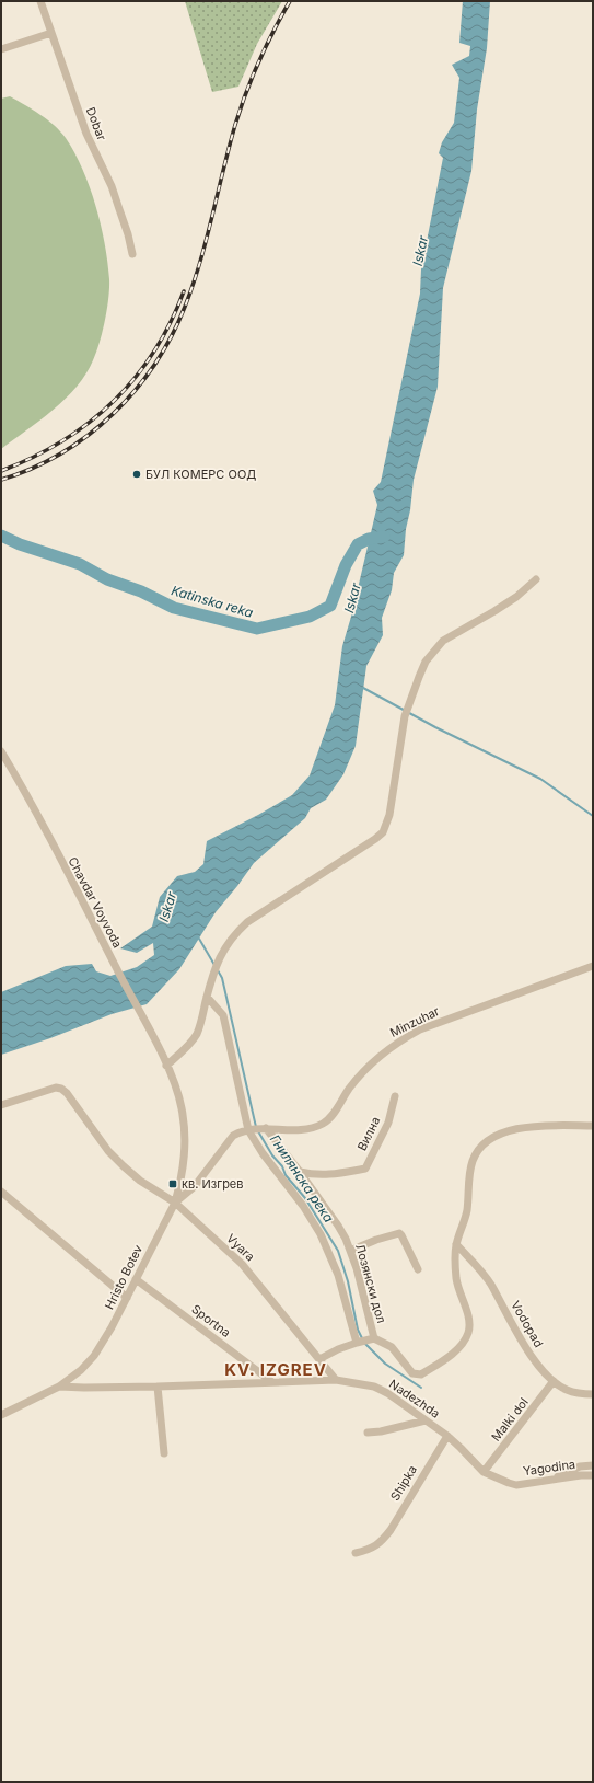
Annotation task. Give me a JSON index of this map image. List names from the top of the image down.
{
  "streets": {
    "street": [
      "Dobar",
      "Chavdar Voyvoda",
      "Minzuhar",
      "Вилна",
      "Vyara",
      "Hristo Botev",
      "Лозянски дол",
      "Sportna",
      "Vodopad",
      "Nadezhda",
      "Malki dol",
      "Yagodina",
      "Shipka"
    ]
  },
  "crossings": [
    ["Chavdar Voyvoda", "Vyara"],
    ["Chavdar Voyvoda", "Hristo Botev"],
    ["Minzuhar", "Hristo Botev"],
    ["Minzuhar", "Лозянски дол"],
    ["Вилна", "Лозянски дол"],
    ["Vyara", "Hristo Botev"],
    ["Vyara", "Nadezhda"],
    ["Hristo Botev", "Sportna"],
    ["Hristo Botev", "Nadezhda"],
    ["Sportna", "Nadezhda"],
    ["Vodopad", "Malki dol"],
    ["Nadezhda", "Malki dol"],
    ["Nadezhda", "Yagodina"],
    ["Nadezhda", "Shipka"]
  ],
  "districts": ["KV. IZGREV"],
  "water": ["Iskar", "Katinska reka", "Гнилянска река"],
  "places": {
    "other": ["БУЛ КОМЕРС ООД"],
    "transit": ["кв. Изгрев"]
  }
}
